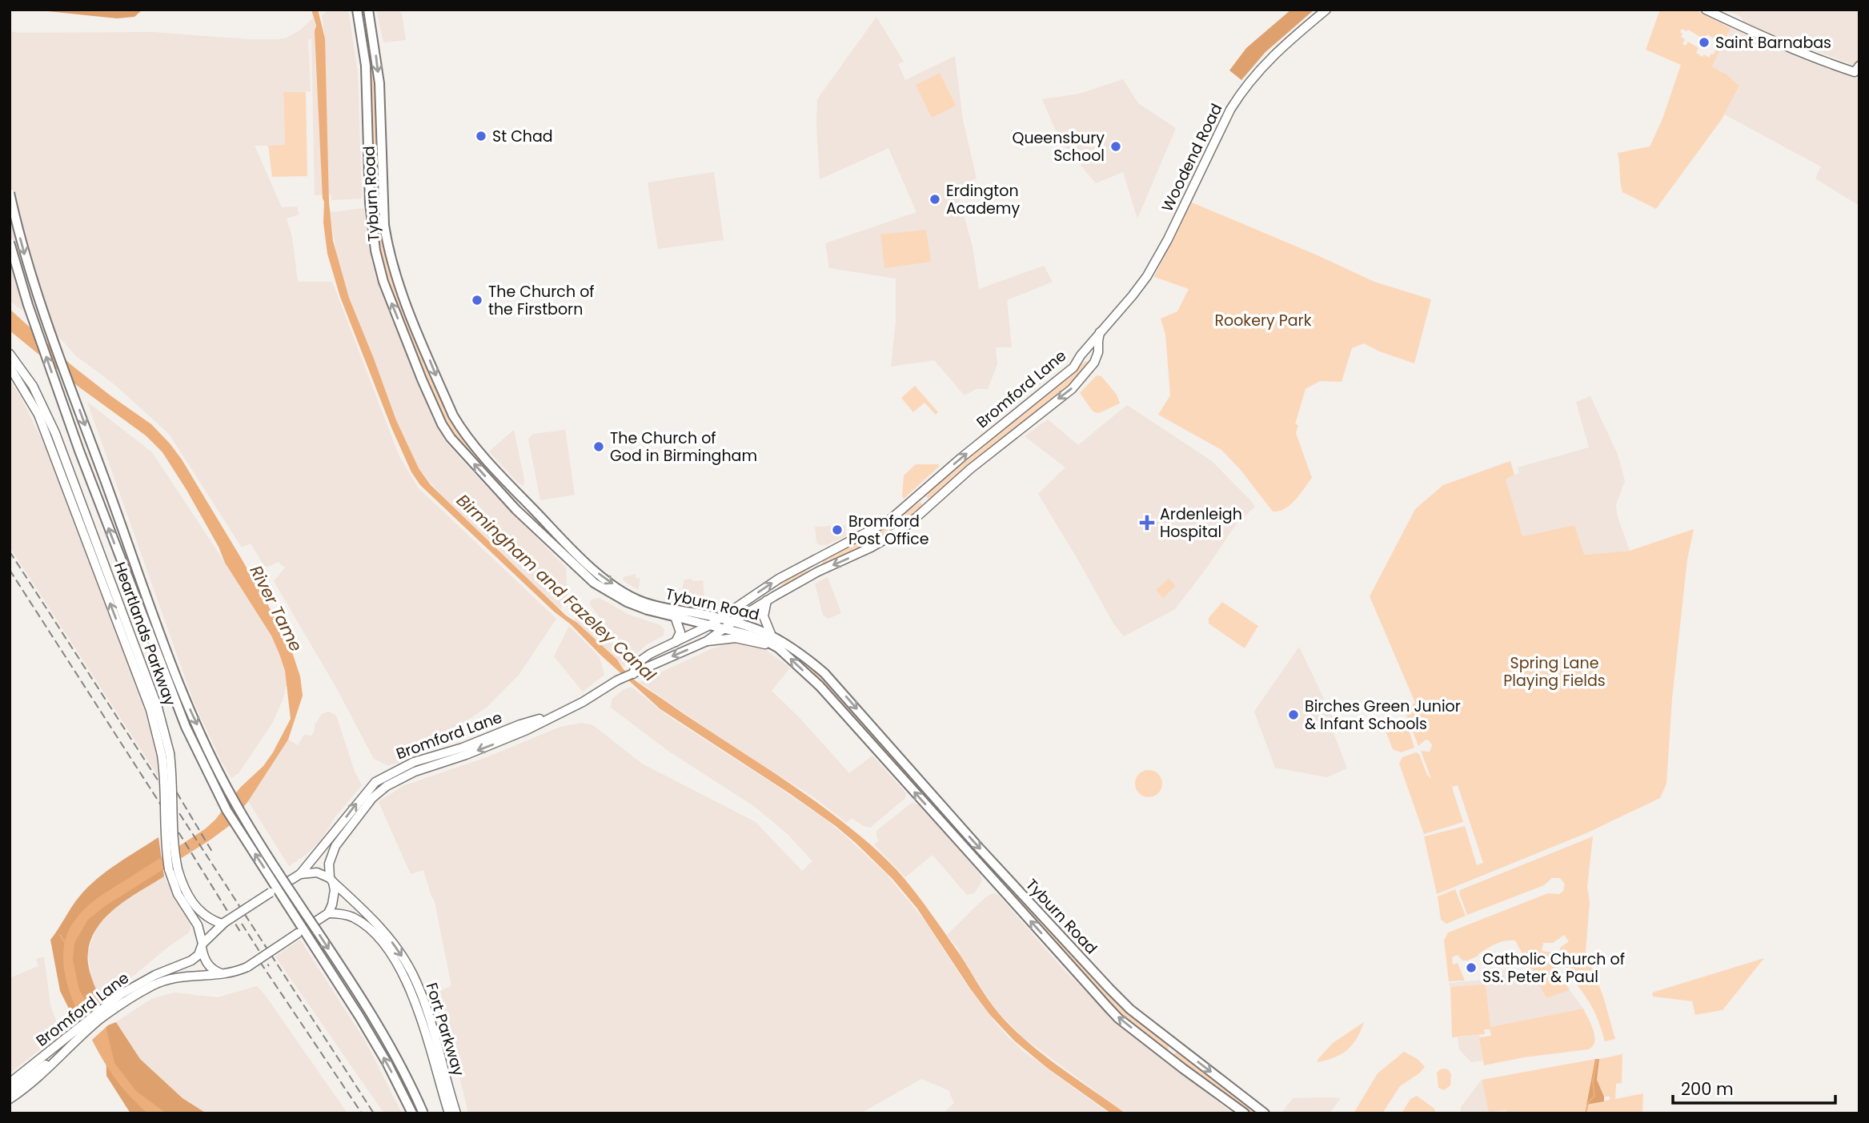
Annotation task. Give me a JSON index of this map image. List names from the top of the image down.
{
  "streets": {
    "highway": ["Tyburn Road"],
    "main road": [
      "Woodend Road",
      "Bromford Lane",
      "Heartlands Parkway",
      "Fort Parkway"
    ]
  },
  "crossings": [
    ["Woodend Road", "Bromford Lane"],
    ["Tyburn Road", "Bromford Lane"],
    ["Bromford Lane", "Heartlands Parkway"],
    ["Bromford Lane", "Fort Parkway"]
  ],
  "water": ["Birmingham and Fazeley Canal", "River Tame"],
  "parks": ["Rookery Park", "Spring Lane Playing Fields"],
  "places": {
    "other": [
      "Saint Barnabas",
      "St Chad",
      "Queensbury School",
      "Erdington Academy",
      "The Church of the Firstborn",
      "The Church of God in Birmingham",
      "Bromford Post Office",
      "Birches Green Junior & Infant Schools",
      "Catholic Church of SS. Peter & Paul"
    ],
    "health": ["Ardenleigh Hospital"]
  },
  "scale_bar": "200 m"
}
